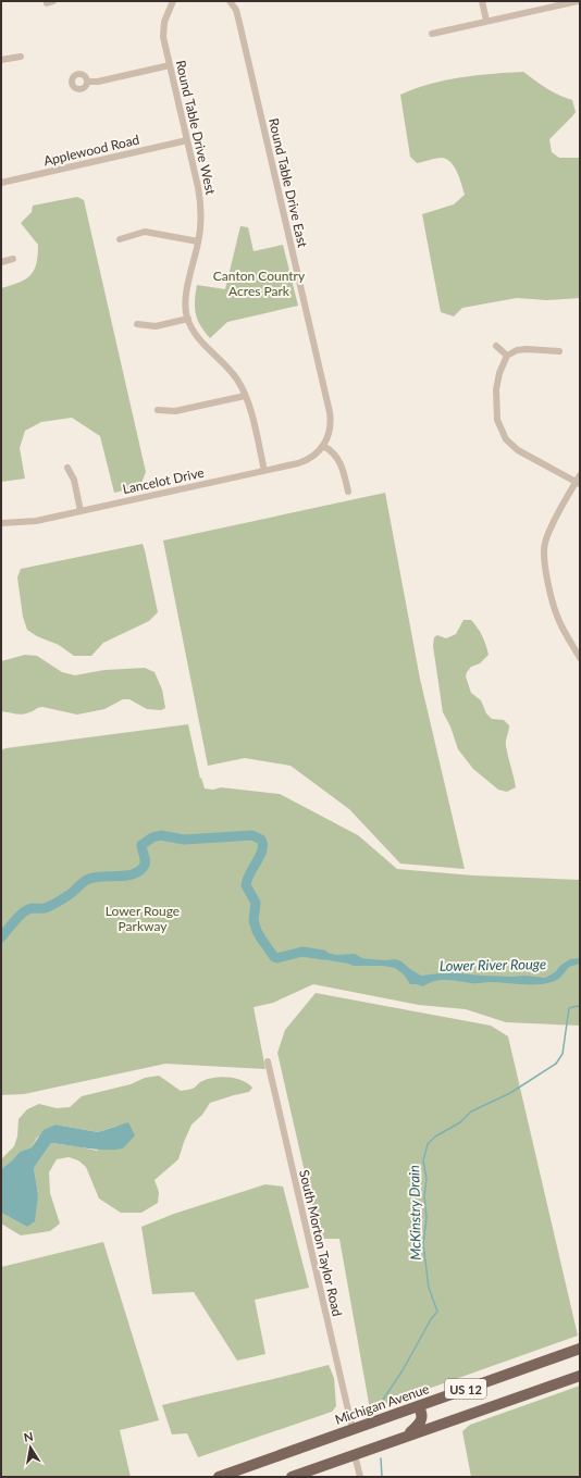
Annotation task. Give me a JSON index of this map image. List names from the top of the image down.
{
  "streets": {
    "main road": ["US 12", "Michigan Avenue"],
    "street": [
      "Round Table Drive West",
      "Applewood Road",
      "Round Table Drive East",
      "Lancelot Drive",
      "South Morton Taylor Road"
    ]
  },
  "crossings": [
    ["Round Table Drive West", "Applewood Road"],
    ["Round Table Drive West", "Lancelot Drive"],
    ["Round Table Drive East", "Lancelot Drive"],
    ["South Morton Taylor Road", "Michigan Avenue"]
  ],
  "water": ["Lower River Rouge", "McKinstry Drain"],
  "parks": ["Canton Country Acres Park", "Lower Rouge Parkway"],
  "north": "top"
}
